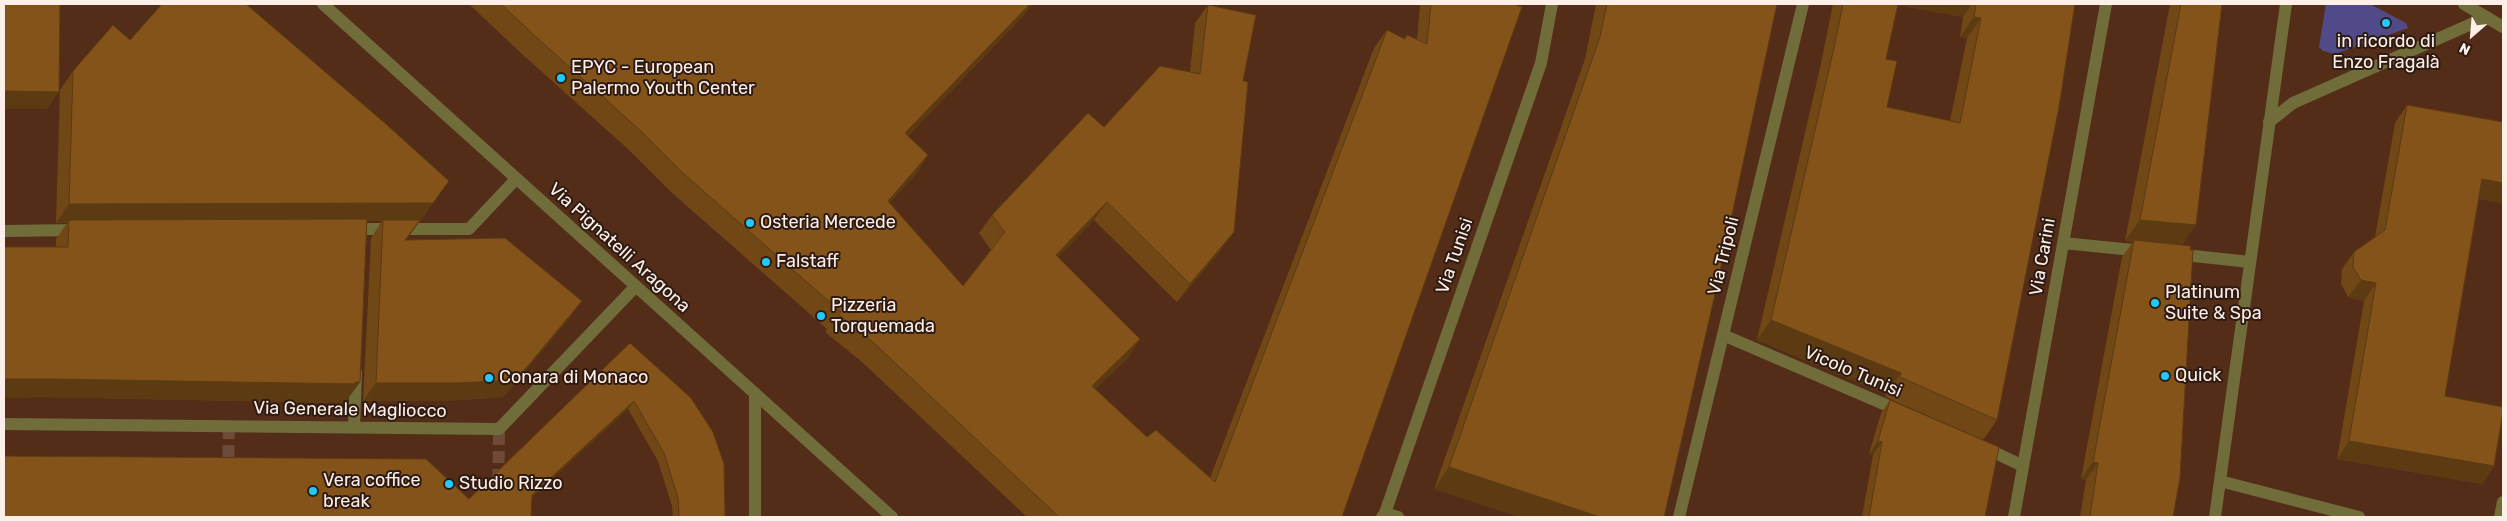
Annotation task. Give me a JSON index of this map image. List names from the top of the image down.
{
  "streets": {
    "street": [
      "Via Pignatelli Aragona",
      "Via Tunisi",
      "Via Tripoli",
      "Via Carini",
      "Vicolo Tunisi",
      "Via Generale Magliocco"
    ]
  },
  "crossings": [
    ["Via Pignatelli Aragona", "Via Generale Magliocco"],
    ["Via Tripoli", "Vicolo Tunisi"]
  ],
  "places": [
    "in ricordo di Enzo Fragalà",
    "EPYC - European Palermo Youth Center",
    "Osteria Mercede",
    "Falstaff",
    "Platinum Suite & Spa",
    "Pizzeria Torquemada",
    "Quick",
    "Conara di Monaco",
    "Studio Rizzo",
    "Vera coffice break"
  ],
  "north": "bottom left"
}
